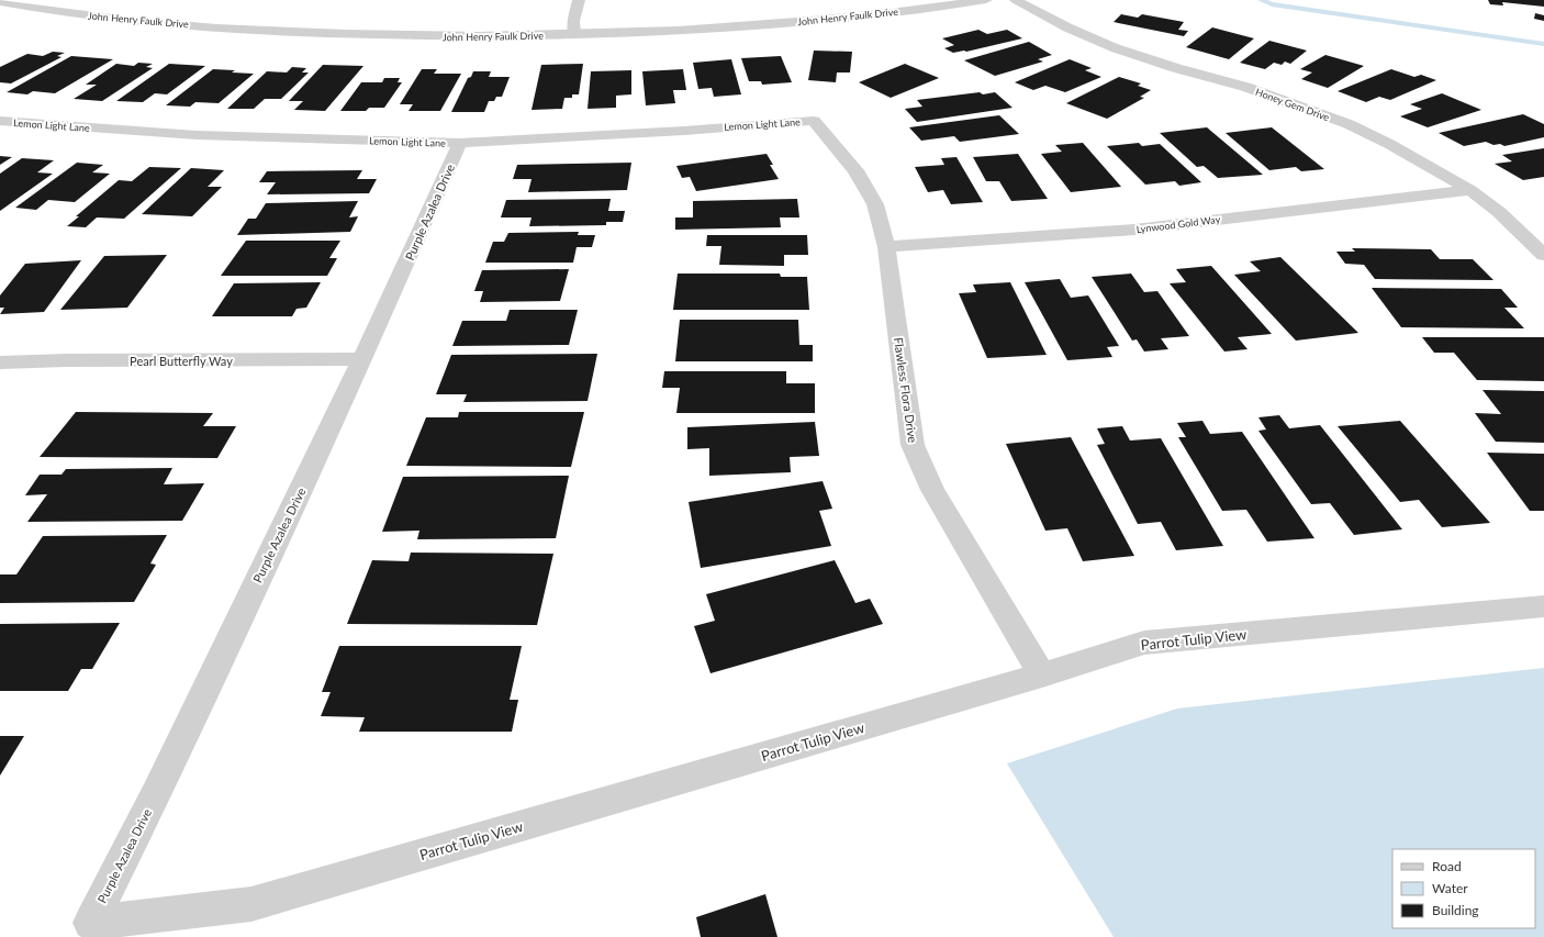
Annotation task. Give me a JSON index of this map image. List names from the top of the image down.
{
  "streets": {
    "street": [
      "John Henry Faulk Drive",
      "Honey Gem Drive",
      "Lemon Light Lane",
      "Purple Azalea Drive",
      "Lynwood Gold Way",
      "Pearl Butterfly Way",
      "Flawless Flora Drive",
      "Parrot Tulip View"
    ]
  },
  "crossings": [
    ["Honey Gem Drive", "Lynwood Gold Way"],
    ["Lemon Light Lane", "Purple Azalea Drive"],
    ["Lemon Light Lane", "Flawless Flora Drive"],
    ["Purple Azalea Drive", "Pearl Butterfly Way"],
    ["Purple Azalea Drive", "Parrot Tulip View"],
    ["Lynwood Gold Way", "Flawless Flora Drive"],
    ["Flawless Flora Drive", "Parrot Tulip View"]
  ],
  "legend": ["Road", "Water", "Building"]
}
